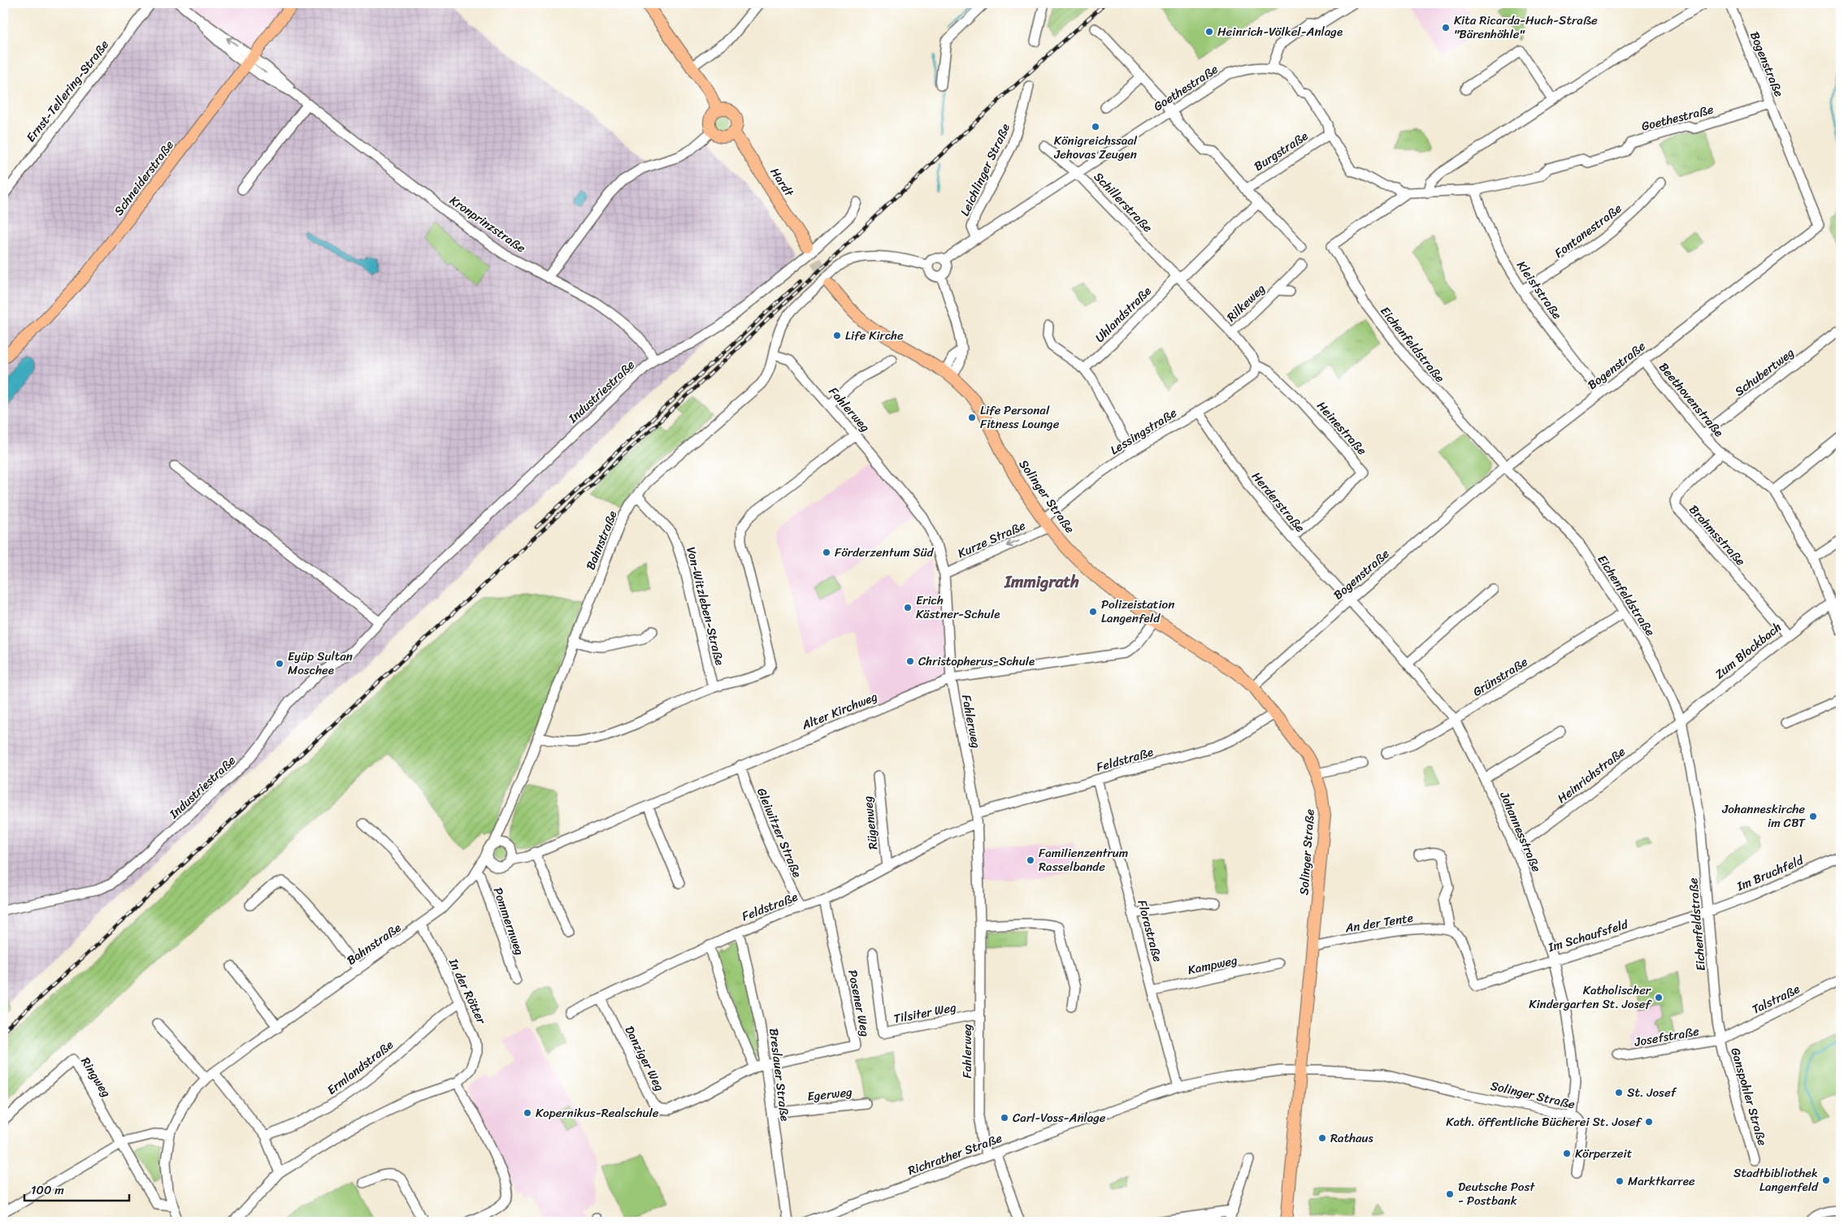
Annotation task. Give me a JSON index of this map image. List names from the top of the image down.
{
  "streets": {
    "main road": ["Schneiderstraße", "Hardt", "Solinger Straße"],
    "street": [
      "Bogenstraße",
      "Goethestraße",
      "Ernst-Tellering-Straße",
      "Burgstraße",
      "Leichlinger Straße",
      "Schillerstraße",
      "Kronprinzstraße",
      "Fontanestraße",
      "Kleiststraße",
      "Rilkeweg",
      "Uhlandstraße",
      "Eichenfeldstraße",
      "Schubertweg",
      "Industriestraße",
      "Beethovenstraße",
      "Fahlerweg",
      "Heinestraße",
      "Lessingstraße",
      "Herderstraße",
      "Brahmsstraße",
      "Kurze Straße",
      "Bahnstraße",
      "Von-Witzleben-Straße",
      "Zum Blockbach",
      "Grünstraße",
      "Alter Kirchweg",
      "Feldstraße",
      "Heinrichstraße",
      "Rügenweg",
      "Johannesstraße",
      "Gleiwitzer Straße",
      "Im Bruchfeld",
      "Pommernweg",
      "An der Tente",
      "Florastraße",
      "Im Schaufsfeld",
      "Kampweg",
      "In der Rötter",
      "Talstraße",
      "Posener Weg",
      "Tilsiter Weg",
      "Josefstraße",
      "Danziger Weg",
      "Ermlandstraße",
      "Breslauer Straße",
      "Ringweg",
      "Egerweg",
      "Ganspohler Straße",
      "Richrather Straße"
    ]
  },
  "crossings": [
    ["Bogenstraße", "Goethestraße"],
    ["Bogenstraße", "Kleiststraße"],
    ["Bogenstraße", "Eichenfeldstraße"],
    ["Bogenstraße", "Beethovenstraße"],
    ["Bogenstraße", "Solinger Straße"],
    ["Bogenstraße", "Herderstraße"],
    ["Bogenstraße", "Johannesstraße"],
    ["Goethestraße", "Burgstraße"],
    ["Goethestraße", "Schillerstraße"],
    ["Goethestraße", "Kleiststraße"],
    ["Goethestraße", "Eichenfeldstraße"],
    ["Schneiderstraße", "Kronprinzstraße"],
    ["Schillerstraße", "Rilkeweg"],
    ["Schillerstraße", "Uhlandstraße"],
    ["Schillerstraße", "Heinestraße"],
    ["Kronprinzstraße", "Industriestraße"],
    ["Fontanestraße", "Kleiststraße"],
    ["Rilkeweg", "Heinestraße"],
    ["Eichenfeldstraße", "Zum Blockbach"],
    ["Eichenfeldstraße", "Grünstraße"],
    ["Eichenfeldstraße", "Heinrichstraße"],
    ["Eichenfeldstraße", "Im Bruchfeld"],
    ["Eichenfeldstraße", "Im Schaufsfeld"],
    ["Eichenfeldstraße", "Talstraße"],
    ["Eichenfeldstraße", "Josefstraße"],
    ["Eichenfeldstraße", "Ganspohler Straße"],
    ["Schubertweg", "Beethovenstraße"],
    ["Beethovenstraße", "Brahmsstraße"],
    ["Beethovenstraße", "Zum Blockbach"],
    ["Fahlerweg", "Kurze Straße"],
    ["Fahlerweg", "Bahnstraße"],
    ["Fahlerweg", "Alter Kirchweg"],
    ["Fahlerweg", "Feldstraße"],
    ["Fahlerweg", "Tilsiter Weg"],
    ["Fahlerweg", "Richrather Straße"],
    ["Heinestraße", "Lessingstraße"],
    ["Heinestraße", "Herderstraße"],
    ["Lessingstraße", "Solinger Straße"],
    ["Lessingstraße", "Herderstraße"],
    ["Lessingstraße", "Kurze Straße"],
    ["Solinger Straße", "Kurze Straße"],
    ["Solinger Straße", "Alter Kirchweg"],
    ["Solinger Straße", "Feldstraße"],
    ["Solinger Straße", "Johannesstraße"],
    ["Solinger Straße", "An der Tente"],
    ["Solinger Straße", "Richrather Straße"],
    ["Herderstraße", "Johannesstraße"],
    ["Brahmsstraße", "Zum Blockbach"],
    ["Bahnstraße", "Von-Witzleben-Straße"],
    ["Bahnstraße", "Alter Kirchweg"],
    ["Bahnstraße", "Pommernweg"],
    ["Bahnstraße", "In der Rötter"],
    ["Zum Blockbach", "Heinrichstraße"],
    ["Grünstraße", "Johannesstraße"],
    ["Alter Kirchweg", "Gleiwitzer Straße"],
    ["Feldstraße", "Rügenweg"],
    ["Feldstraße", "Gleiwitzer Straße"],
    ["Feldstraße", "Florastraße"],
    ["Feldstraße", "Posener Weg"],
    ["Feldstraße", "Danziger Weg"],
    ["Feldstraße", "Breslauer Straße"],
    ["Heinrichstraße", "Johannesstraße"],
    ["Johannesstraße", "Im Schaufsfeld"],
    ["Im Bruchfeld", "Im Schaufsfeld"],
    ["An der Tente", "Im Schaufsfeld"],
    ["Florastraße", "Kampweg"],
    ["Florastraße", "Richrather Straße"],
    ["In der Rötter", "Ermlandstraße"],
    ["Talstraße", "Josefstraße"],
    ["Talstraße", "Ganspohler Straße"],
    ["Posener Weg", "Danziger Weg"],
    ["Posener Weg", "Breslauer Straße"],
    ["Josefstraße", "Ganspohler Straße"],
    ["Danziger Weg", "Breslauer Straße"],
    ["Breslauer Straße", "Egerweg"]
  ],
  "one_way": ["Kurze Straße"],
  "districts": ["Immigrath"],
  "places": [
    "Kita Ricarda-Huch-Straße \"Bärenhöhle\"",
    "Heinrich-Völkel-Anlage",
    "Königreichssaal Jehovas Zeugen",
    "Life Kirche",
    "Life Personal Fitness Lounge",
    "Förderzentum Süd",
    "Erich Kästner-Schule",
    "Polizeistation Langenfeld",
    "Christopherus-Schule",
    "Eyüp Sultan Moschee",
    "Johanneskirche im CBT",
    "Familienzentrum Rasselbande",
    "Katholischer Kindergarten St. Josef",
    "St. Josef",
    "Kopernikus-Realschule",
    "Carl-Voss-Anlage",
    "Kath. öffentliche Bücherei St. Josef",
    "Rathaus",
    "Körperzeit",
    "Stadtbibliothek Langenfeld",
    "Marktkarree",
    "Deutsche Post - Postbank"
  ],
  "scale_bar": "100 m"
}
